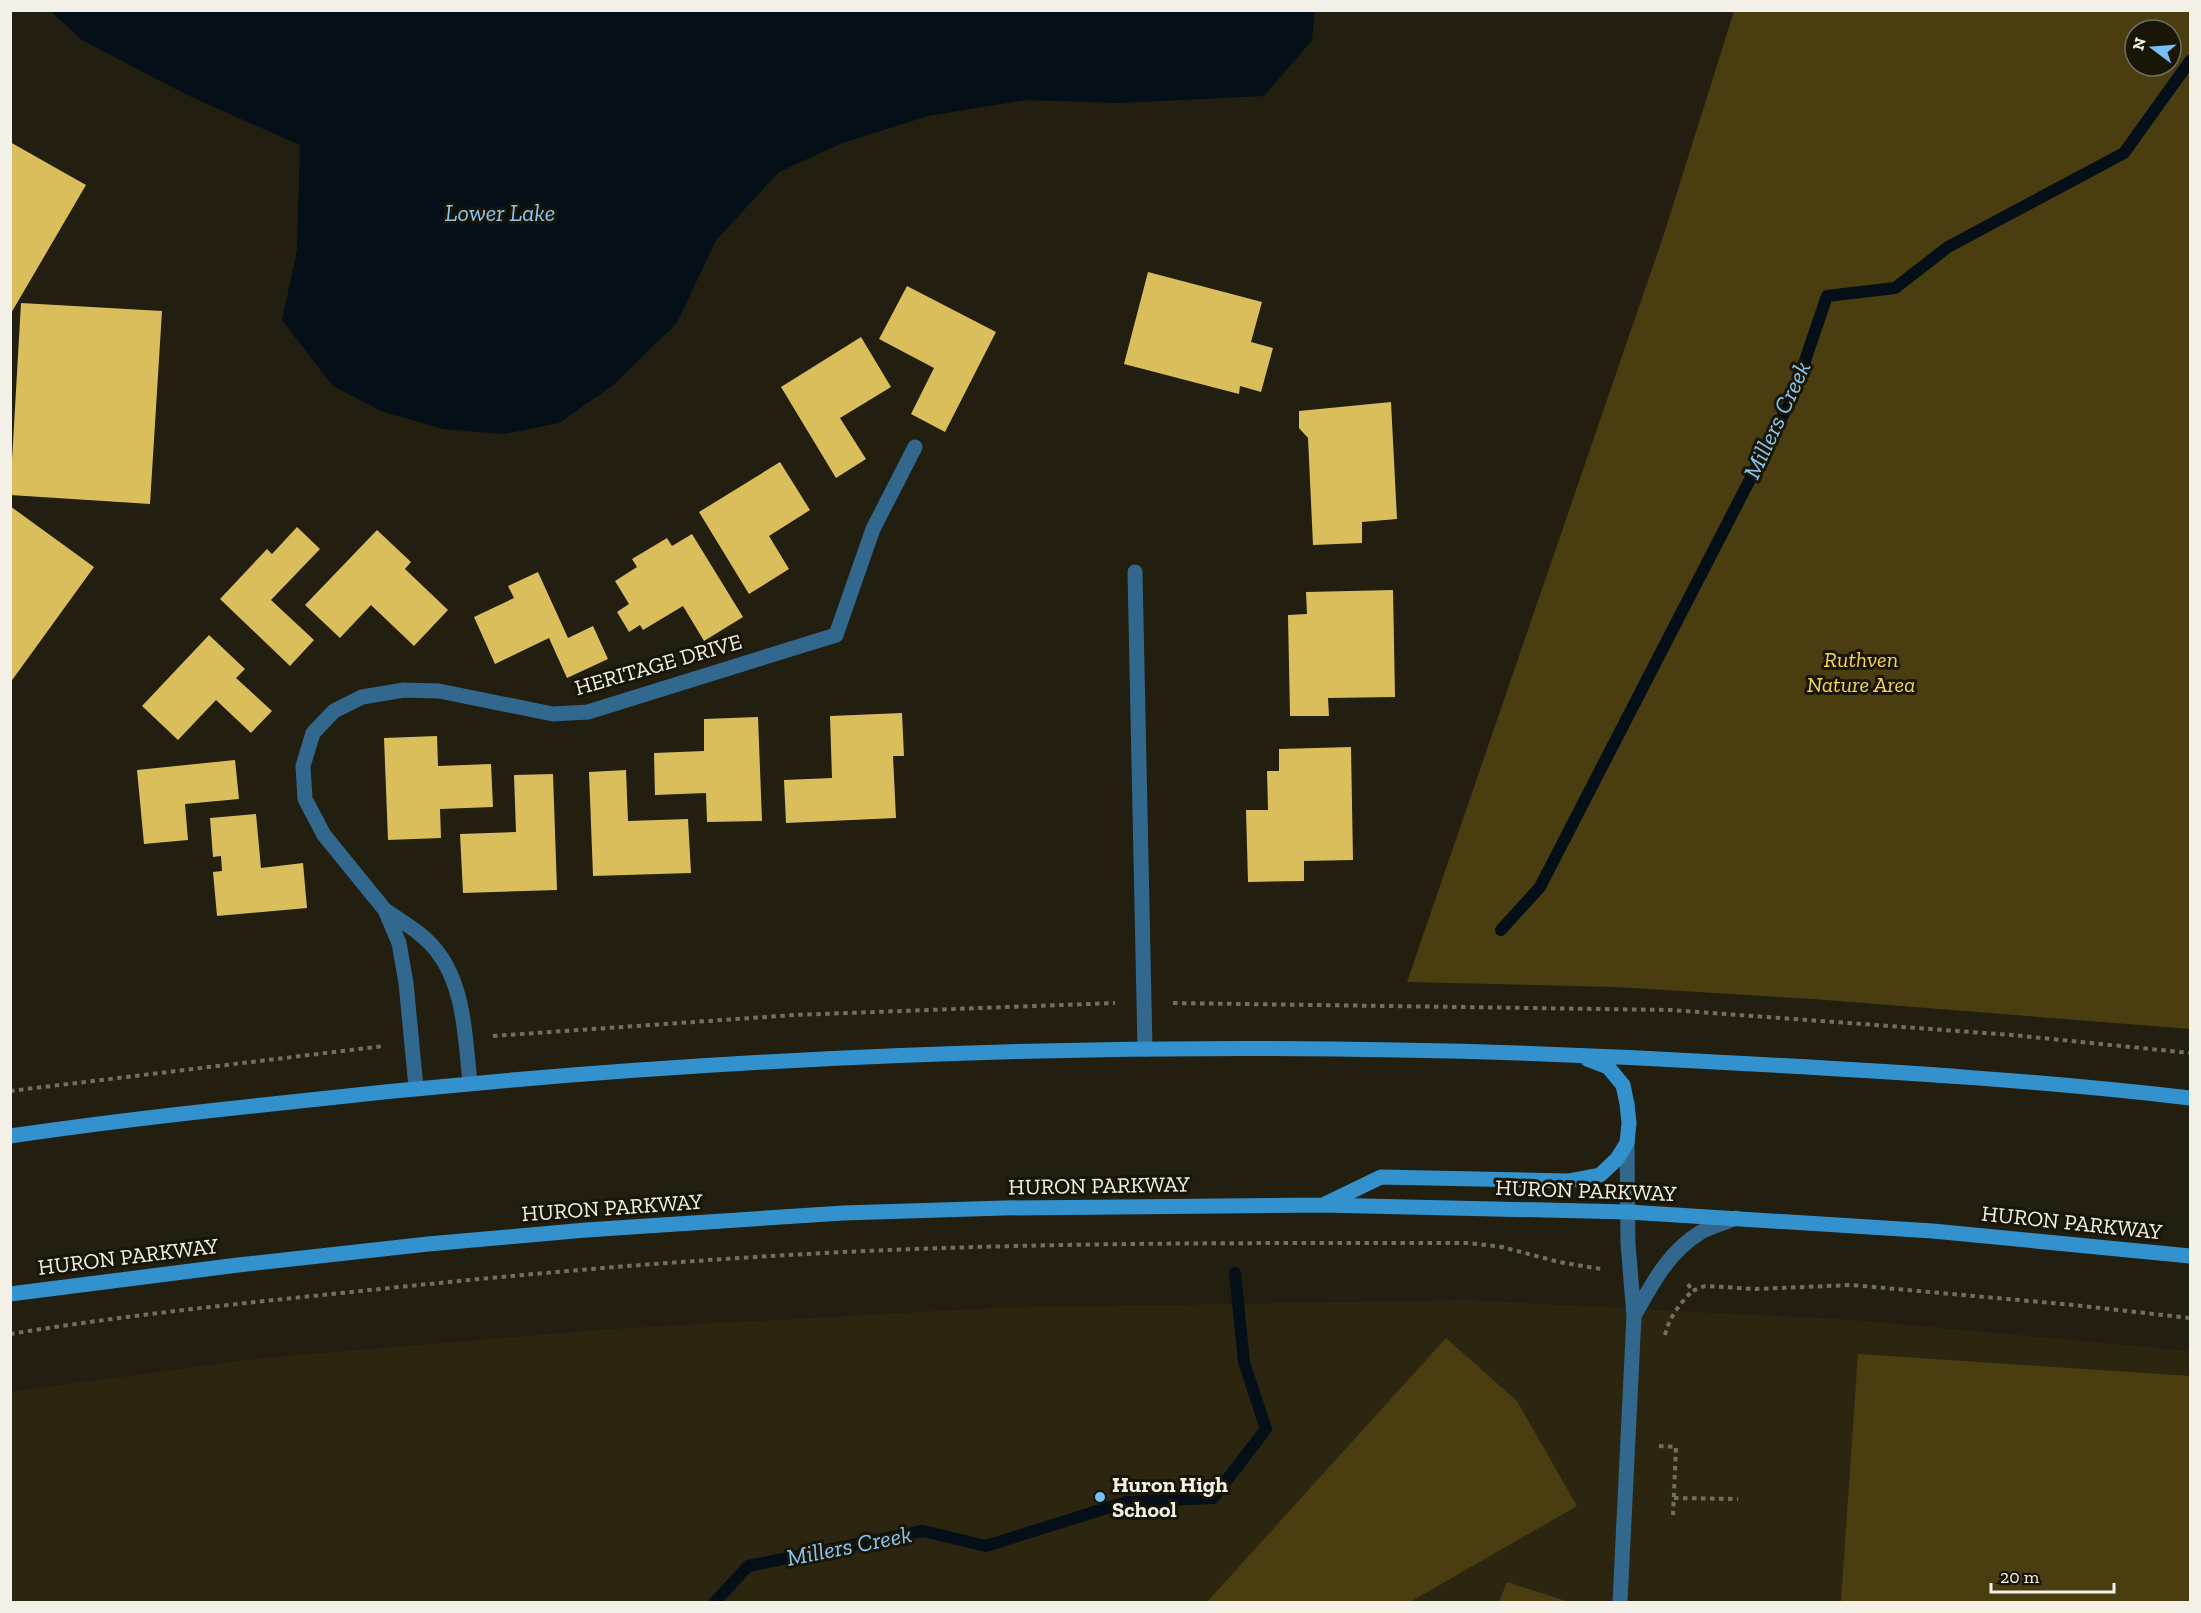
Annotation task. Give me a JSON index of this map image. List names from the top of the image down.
{
  "streets": {
    "main road": ["HURON PARKWAY"],
    "street": ["HERITAGE DRIVE"]
  },
  "water": ["Lower Lake", "Millers Creek"],
  "parks": ["Ruthven Nature Area"],
  "places": ["Huron High School"],
  "scale_bar": "20 m",
  "north": "left"
}
